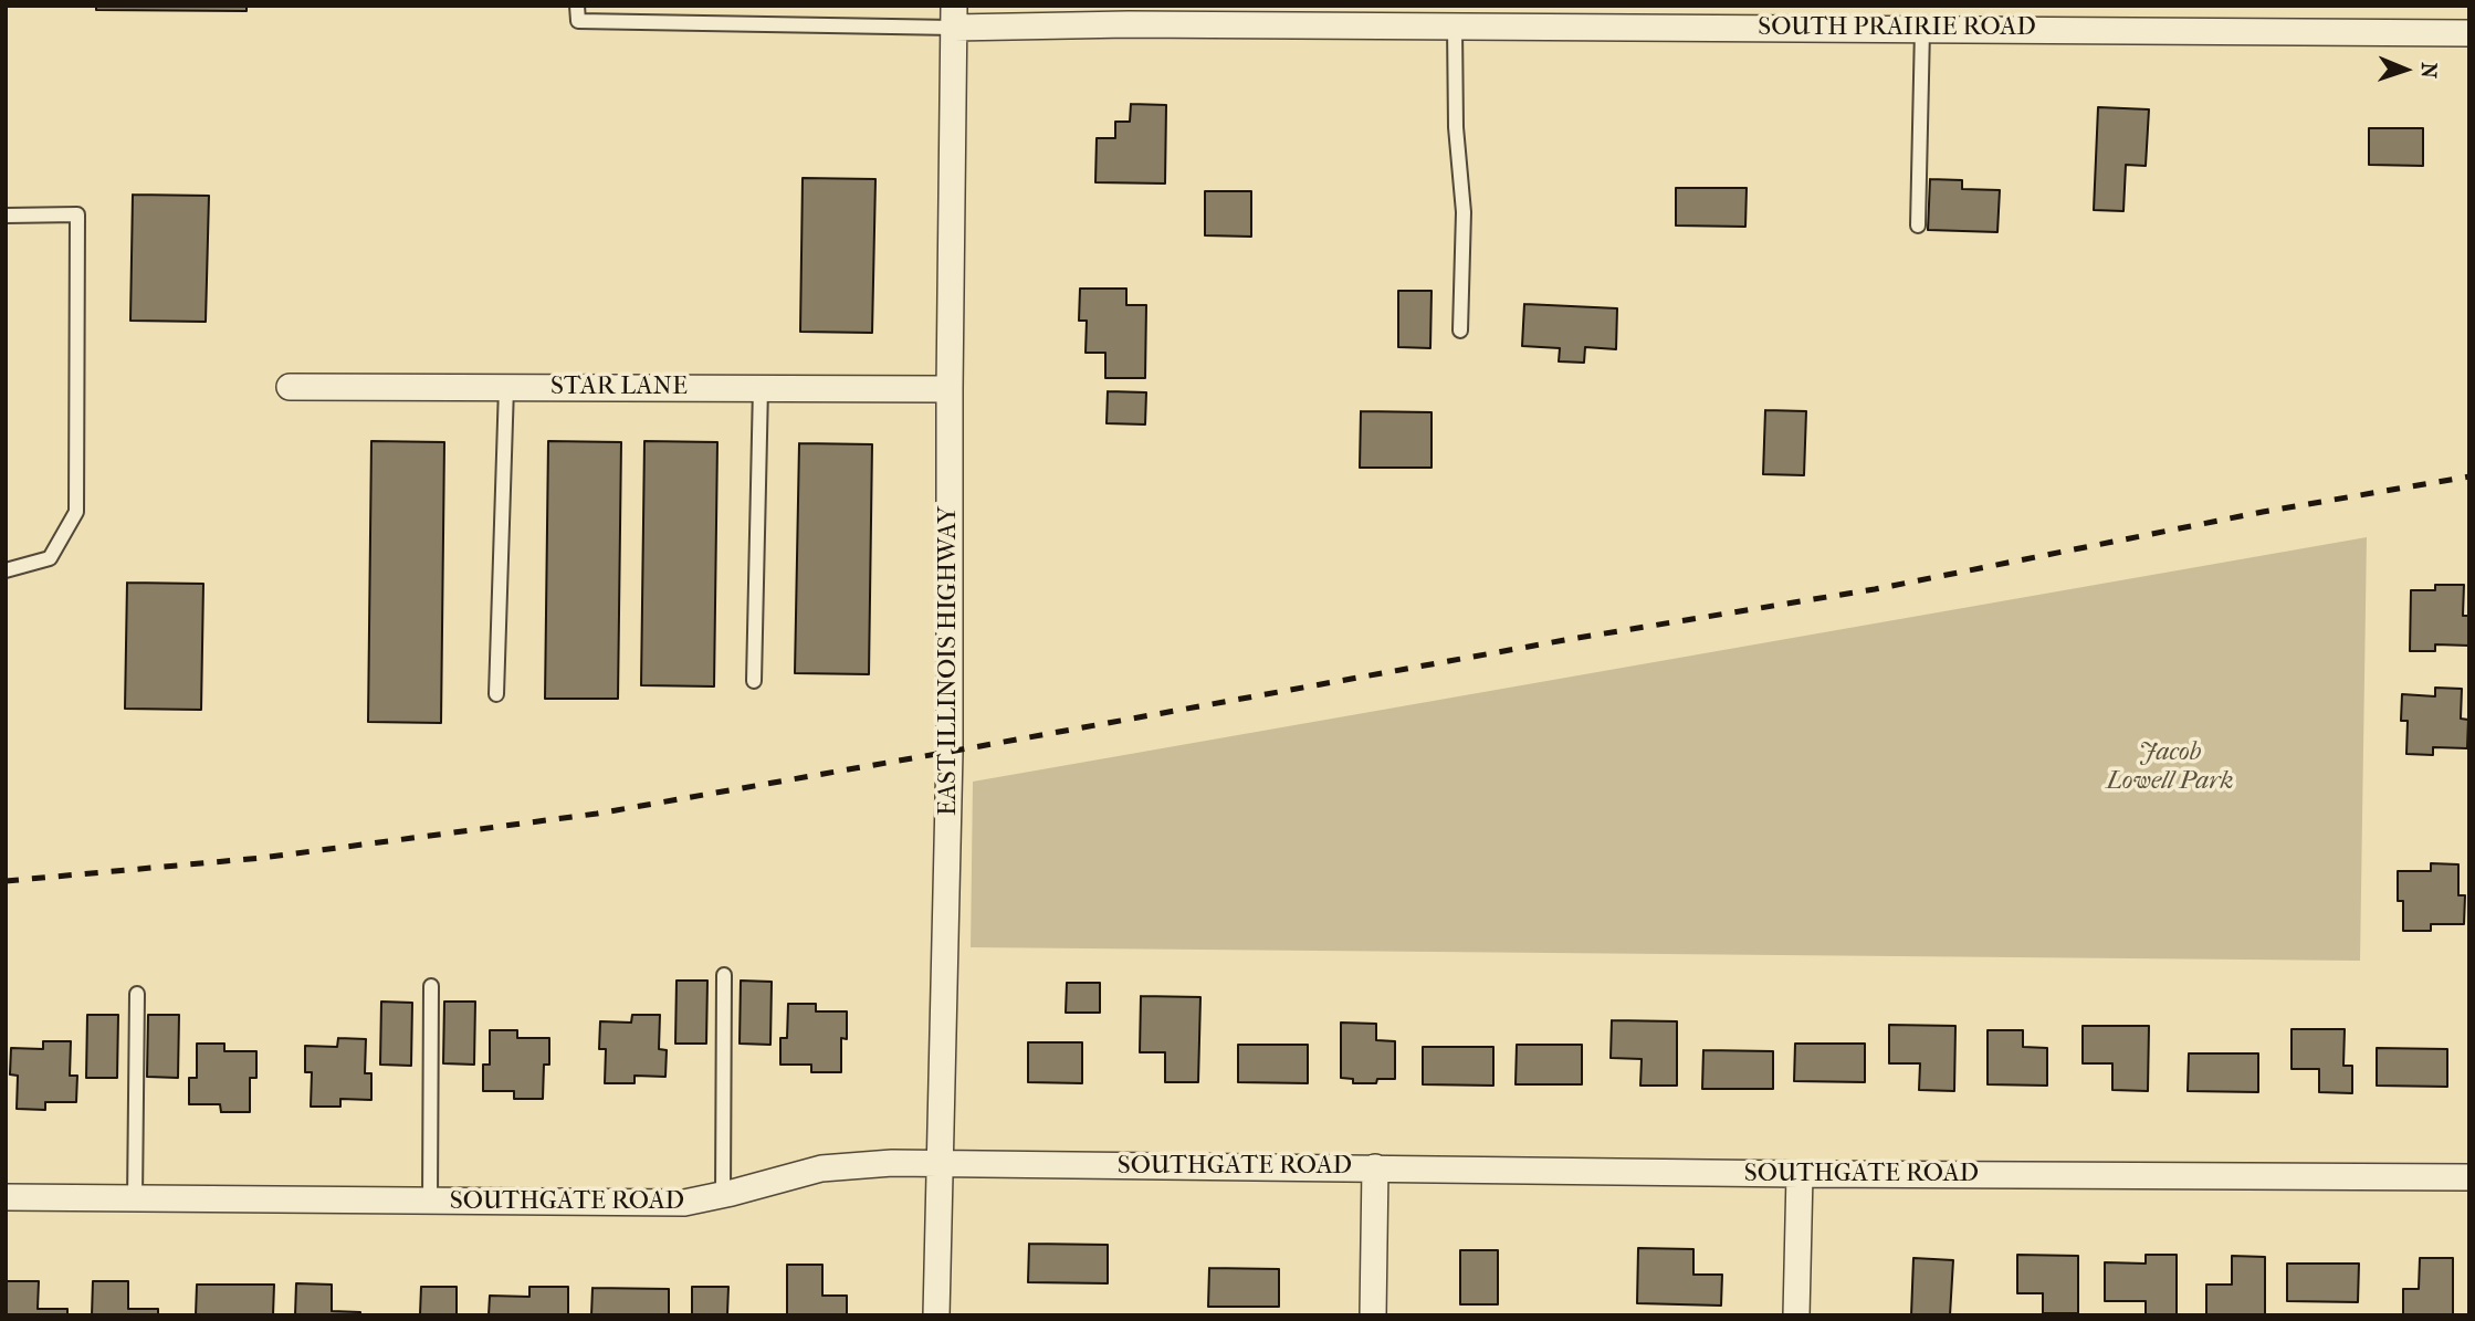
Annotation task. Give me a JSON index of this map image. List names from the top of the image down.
{
  "streets": {
    "street": [
      "SOUTH PRAIRIE ROAD",
      "STAR LANE",
      "EAST ILLINOIS HIGHWAY",
      "SOUTHGATE ROAD"
    ]
  },
  "crossings": [
    ["SOUTH PRAIRIE ROAD", "EAST ILLINOIS HIGHWAY"],
    ["STAR LANE", "EAST ILLINOIS HIGHWAY"],
    ["EAST ILLINOIS HIGHWAY", "SOUTHGATE ROAD"]
  ],
  "parks": ["Jacob Lowell Park"],
  "north": "right"
}
